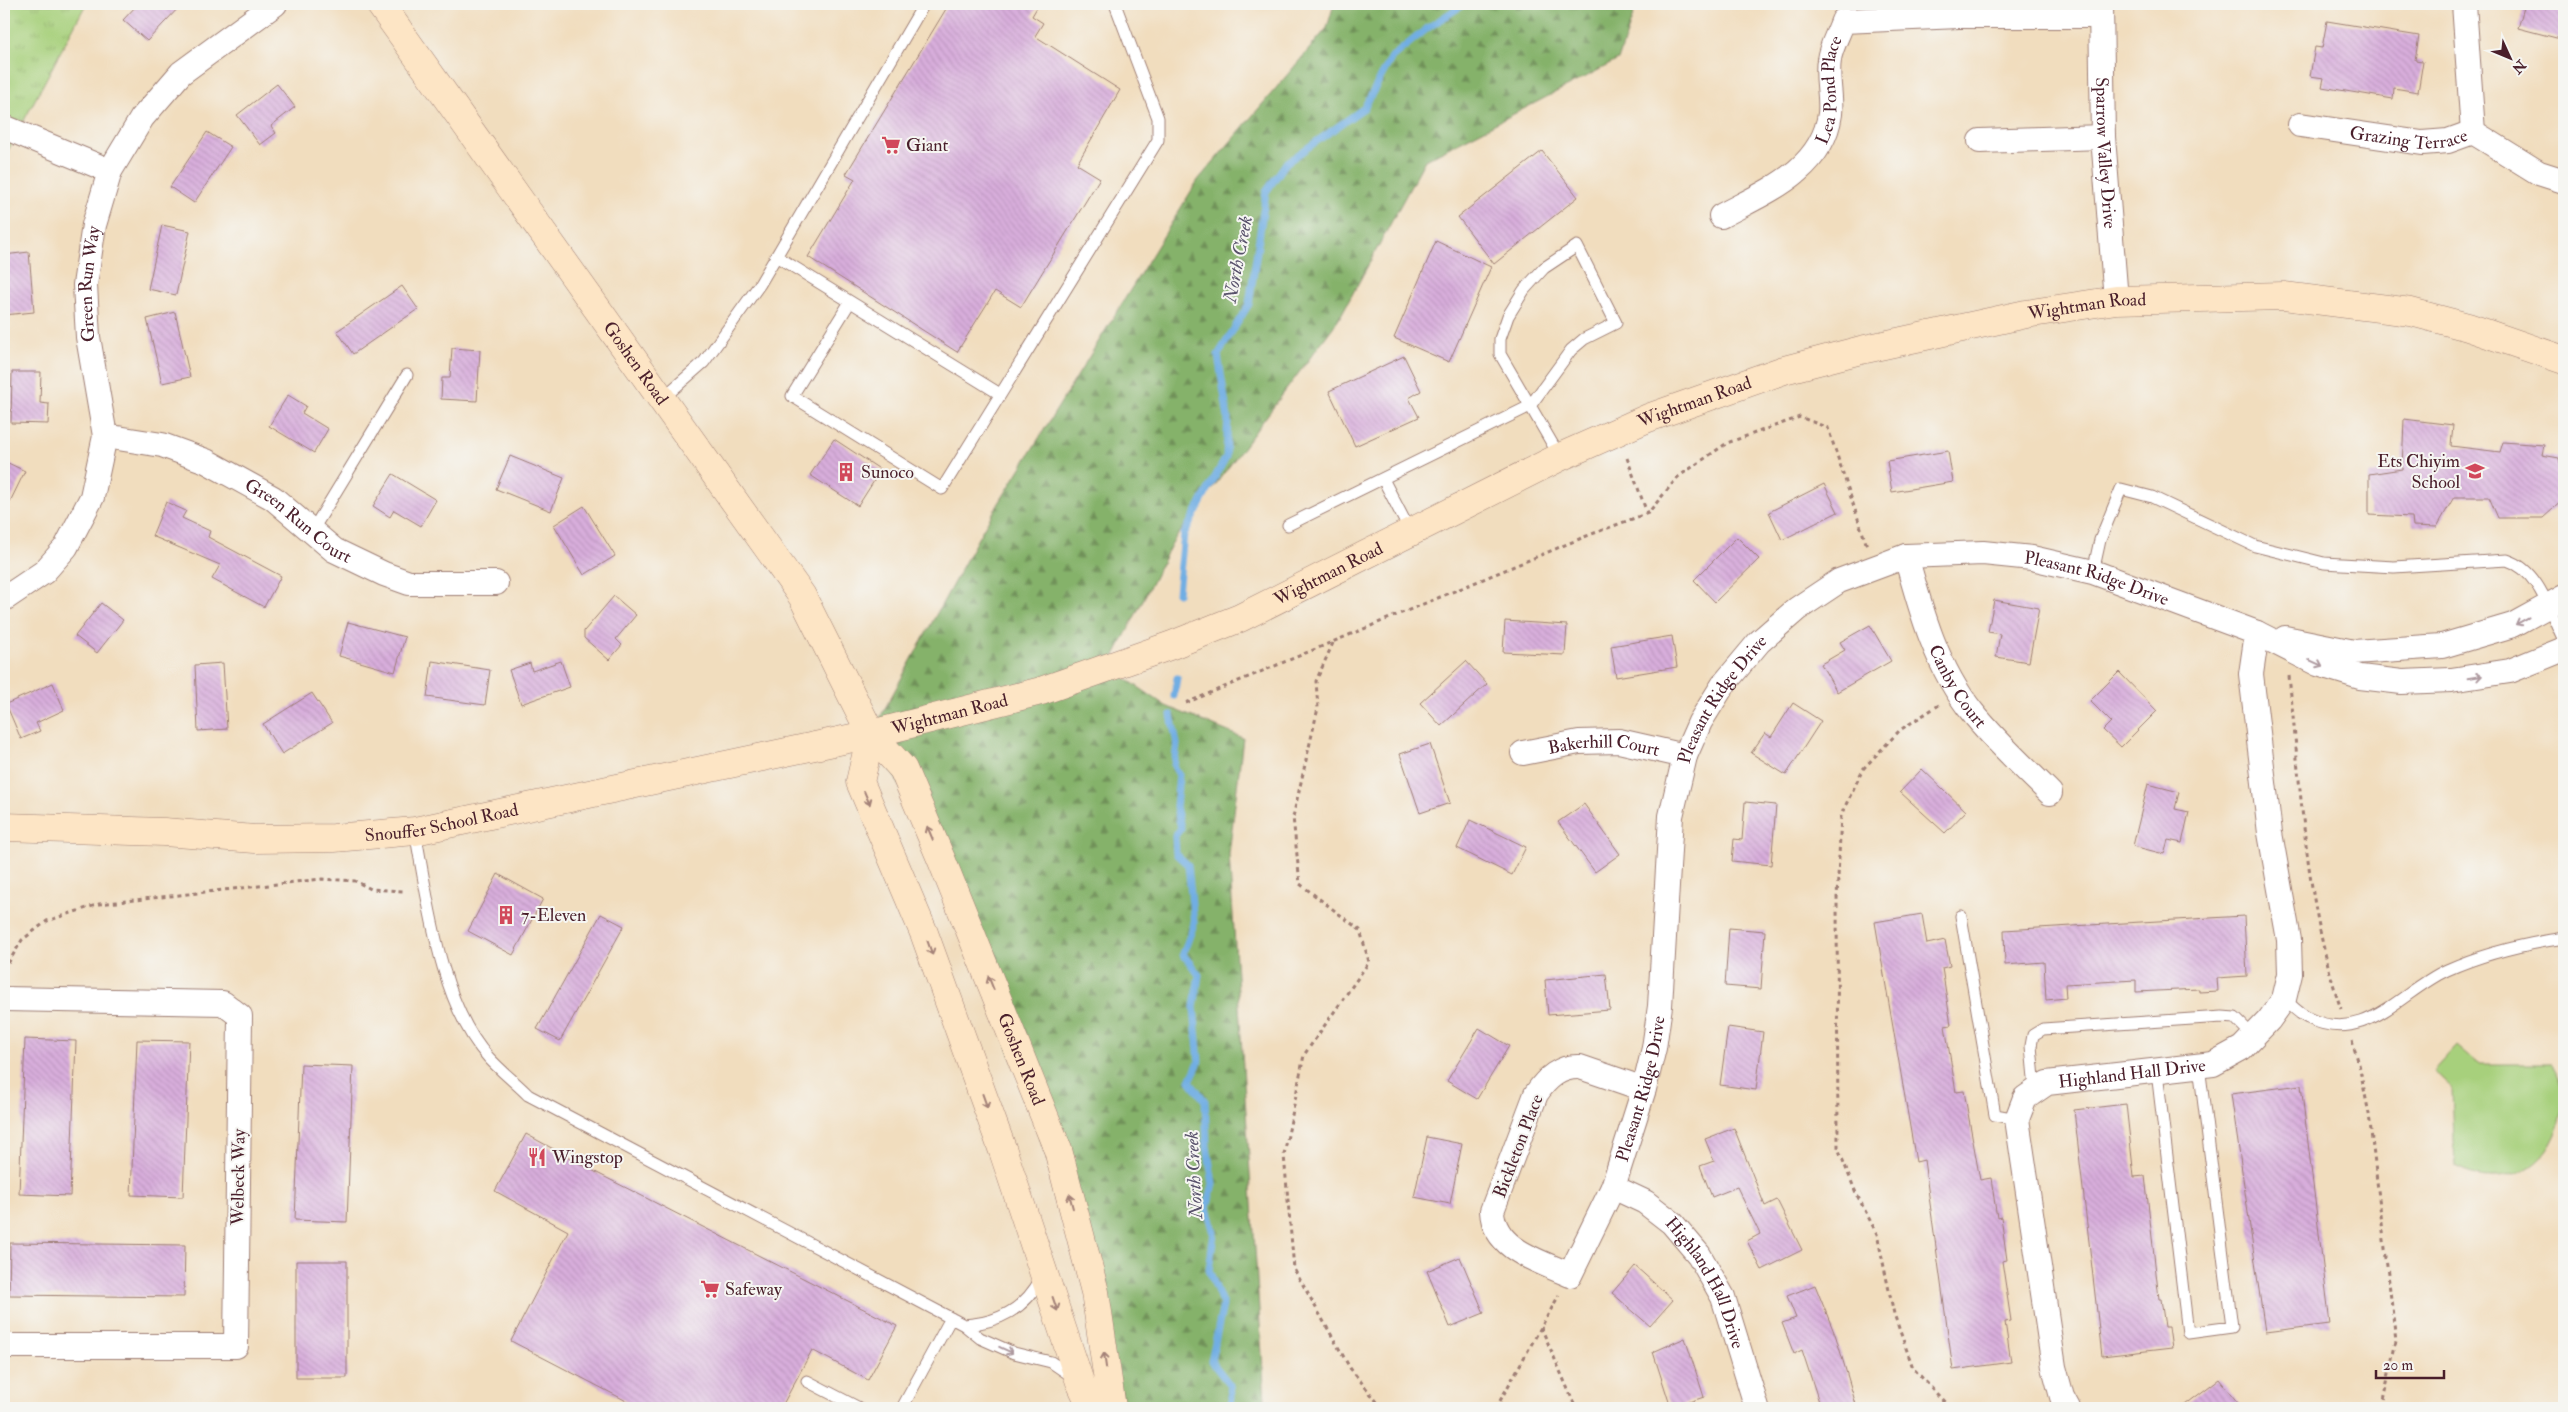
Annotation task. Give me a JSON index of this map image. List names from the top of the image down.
{
  "streets": {
    "main road": ["Wightman Road", "Goshen Road", "Snouffer School Road"],
    "street": [
      "Lea Pond Place",
      "Grazing Terrace",
      "Sparrow Valley Drive",
      "Green Run Way",
      "Green Run Court",
      "Pleasant Ridge Drive",
      "Canby Court",
      "Bakerhill Court",
      "Highland Hall Drive",
      "Bickleton Place",
      "Welbeck Way"
    ]
  },
  "crossings": [
    ["Lea Pond Place", "Sparrow Valley Drive"],
    ["Sparrow Valley Drive", "Wightman Road"],
    ["Green Run Way", "Green Run Court"],
    ["Wightman Road", "Goshen Road"],
    ["Wightman Road", "Snouffer School Road"],
    ["Goshen Road", "Snouffer School Road"],
    ["Pleasant Ridge Drive", "Canby Court"],
    ["Pleasant Ridge Drive", "Bakerhill Court"],
    ["Pleasant Ridge Drive", "Highland Hall Drive"],
    ["Pleasant Ridge Drive", "Bickleton Place"]
  ],
  "water": ["North Creek"],
  "places": {
    "supermarket": ["Giant", "Safeway"],
    "school or university": ["Ets Chiyim School"],
    "building": ["Sunoco", "7-Eleven"],
    "restaurant": ["Wingstop"]
  },
  "scale_bar": "20 m",
  "north": "bottom right"
}
